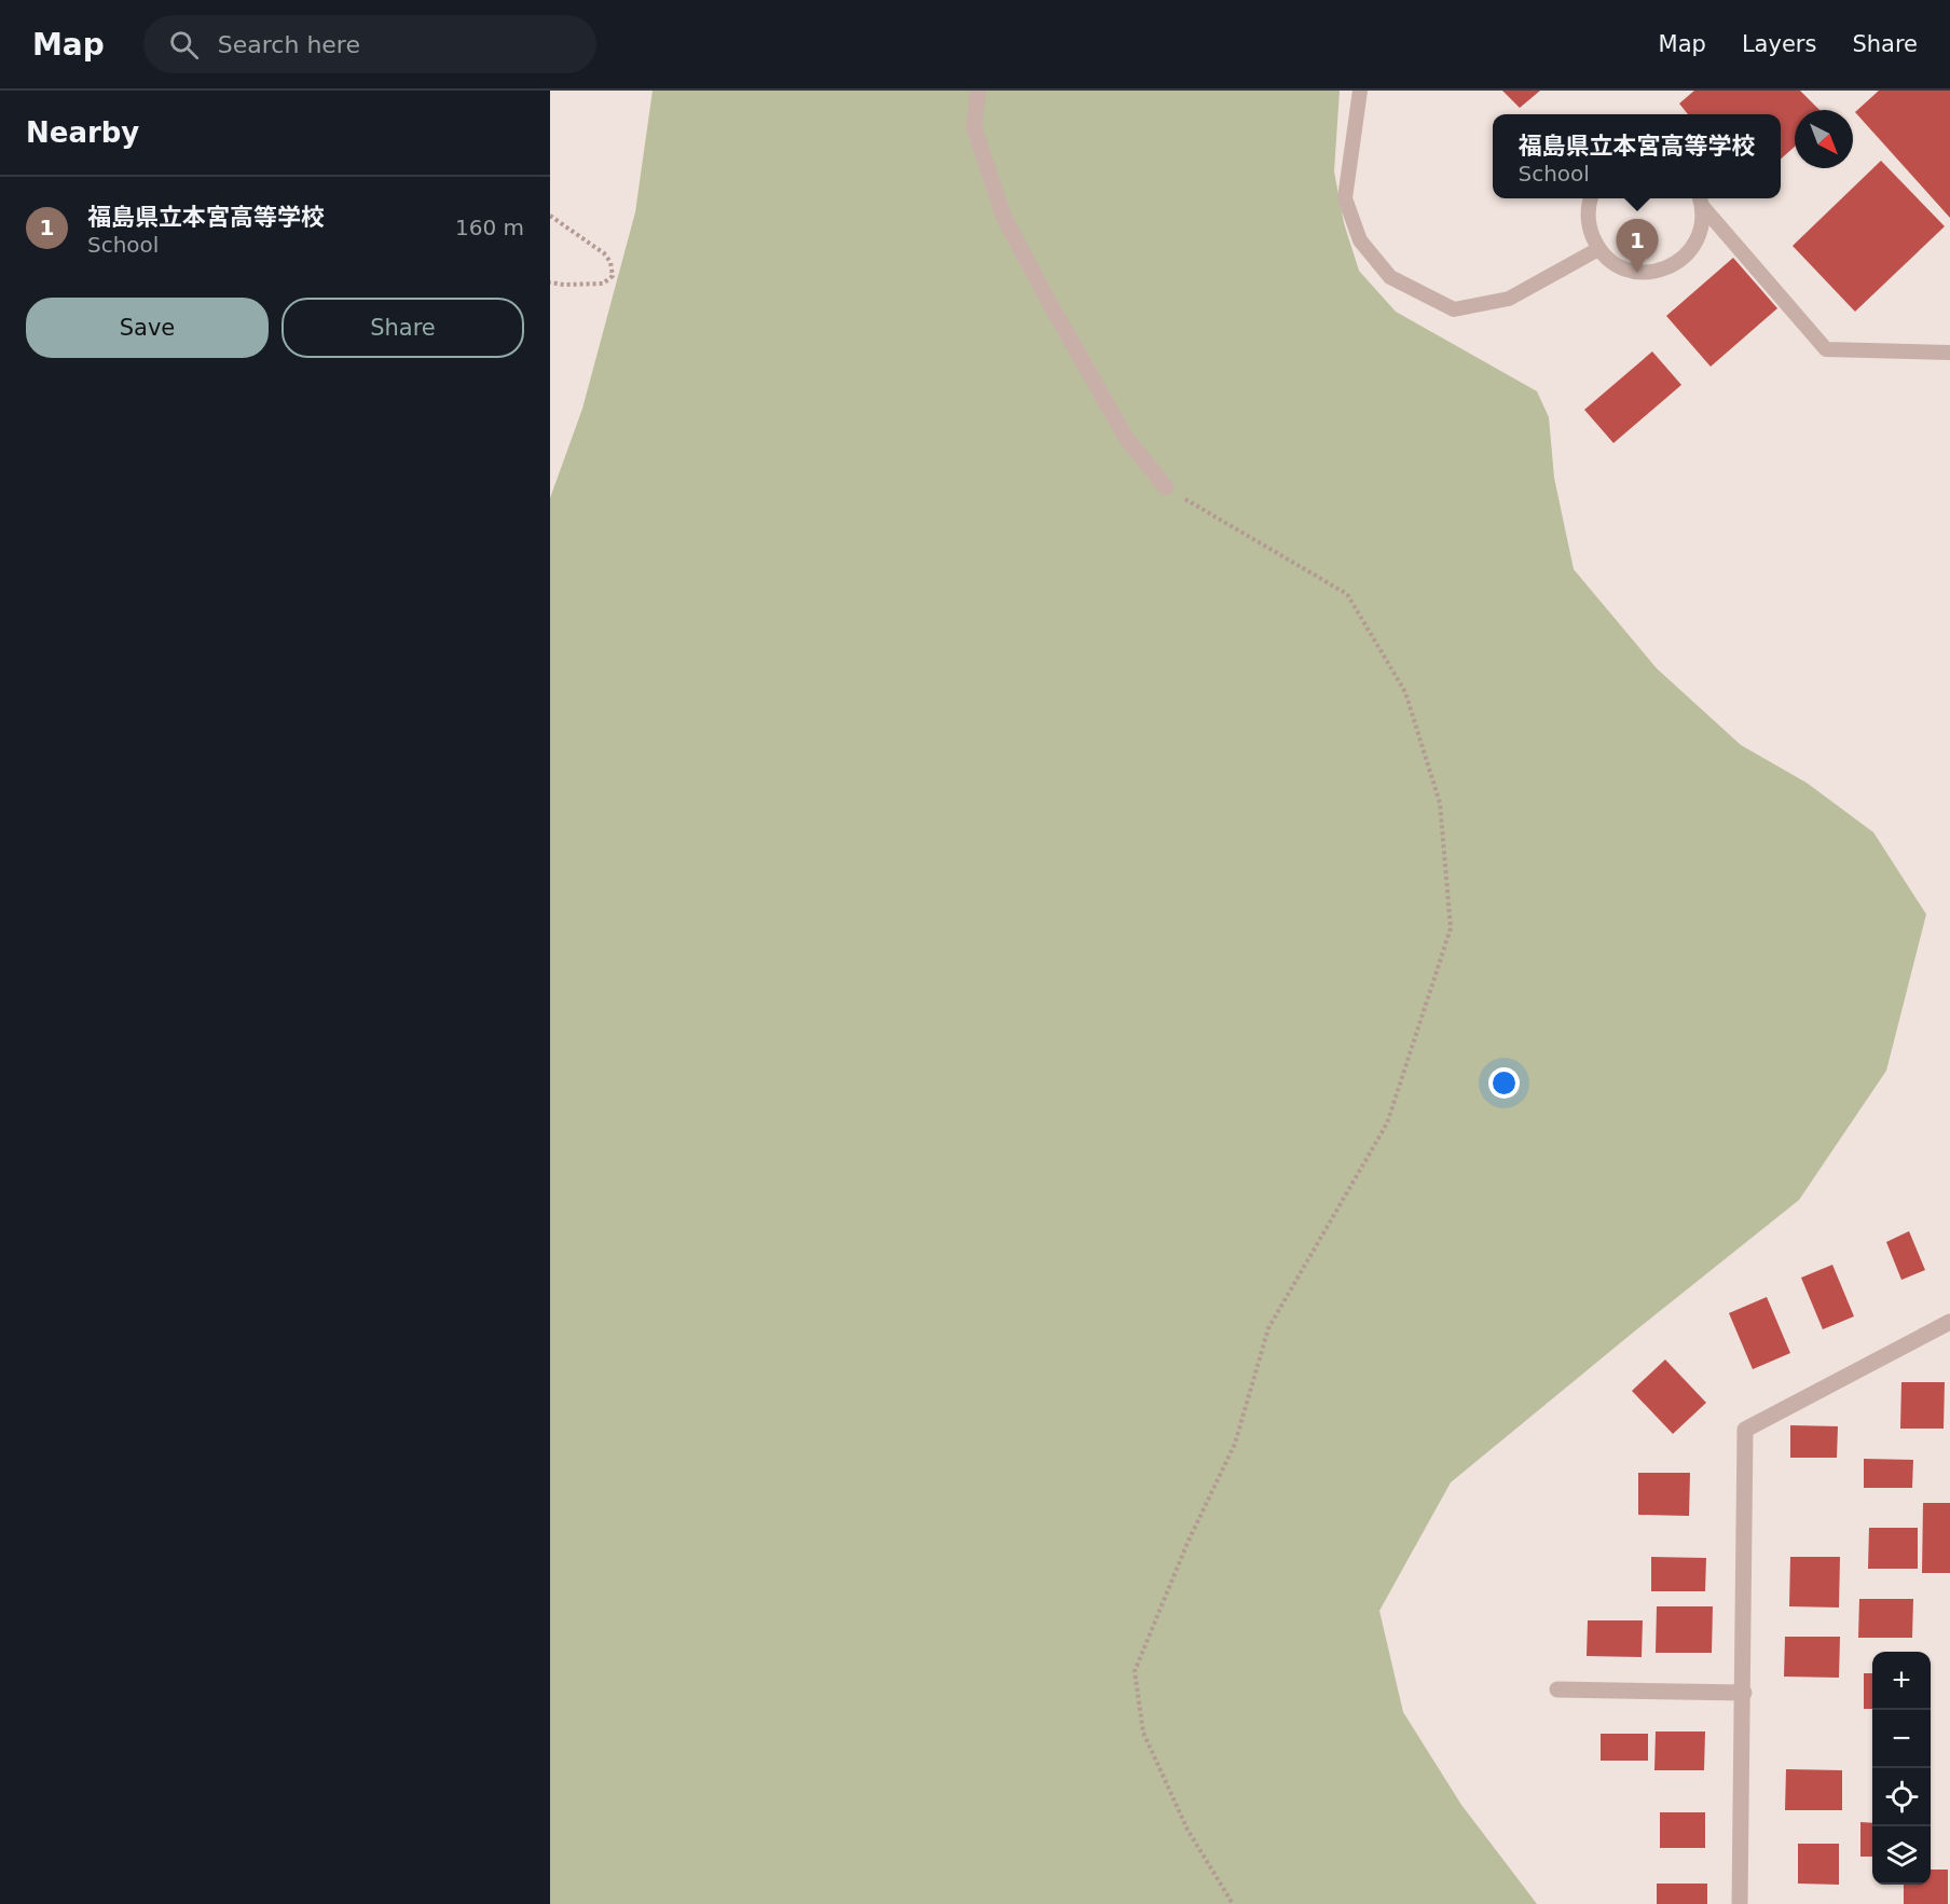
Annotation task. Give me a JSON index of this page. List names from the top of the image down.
{
  "north": "bottom right",
  "page": {
    "header": "Map",
    "search": "Search here",
    "nav": ["Map", "Layers", "Share"],
    "heading": "Nearby",
    "popup": ["福島県立本宮高等学校", "School"],
    "list": [
      {
        "mark": "1",
        "name": "福島県立本宮高等学校",
        "note": "School",
        "value": "160 m"
      }
    ],
    "pins": "1",
    "buttons": ["Save", "Share"],
    "map_buttons": ["+", "−"]
  }
}
